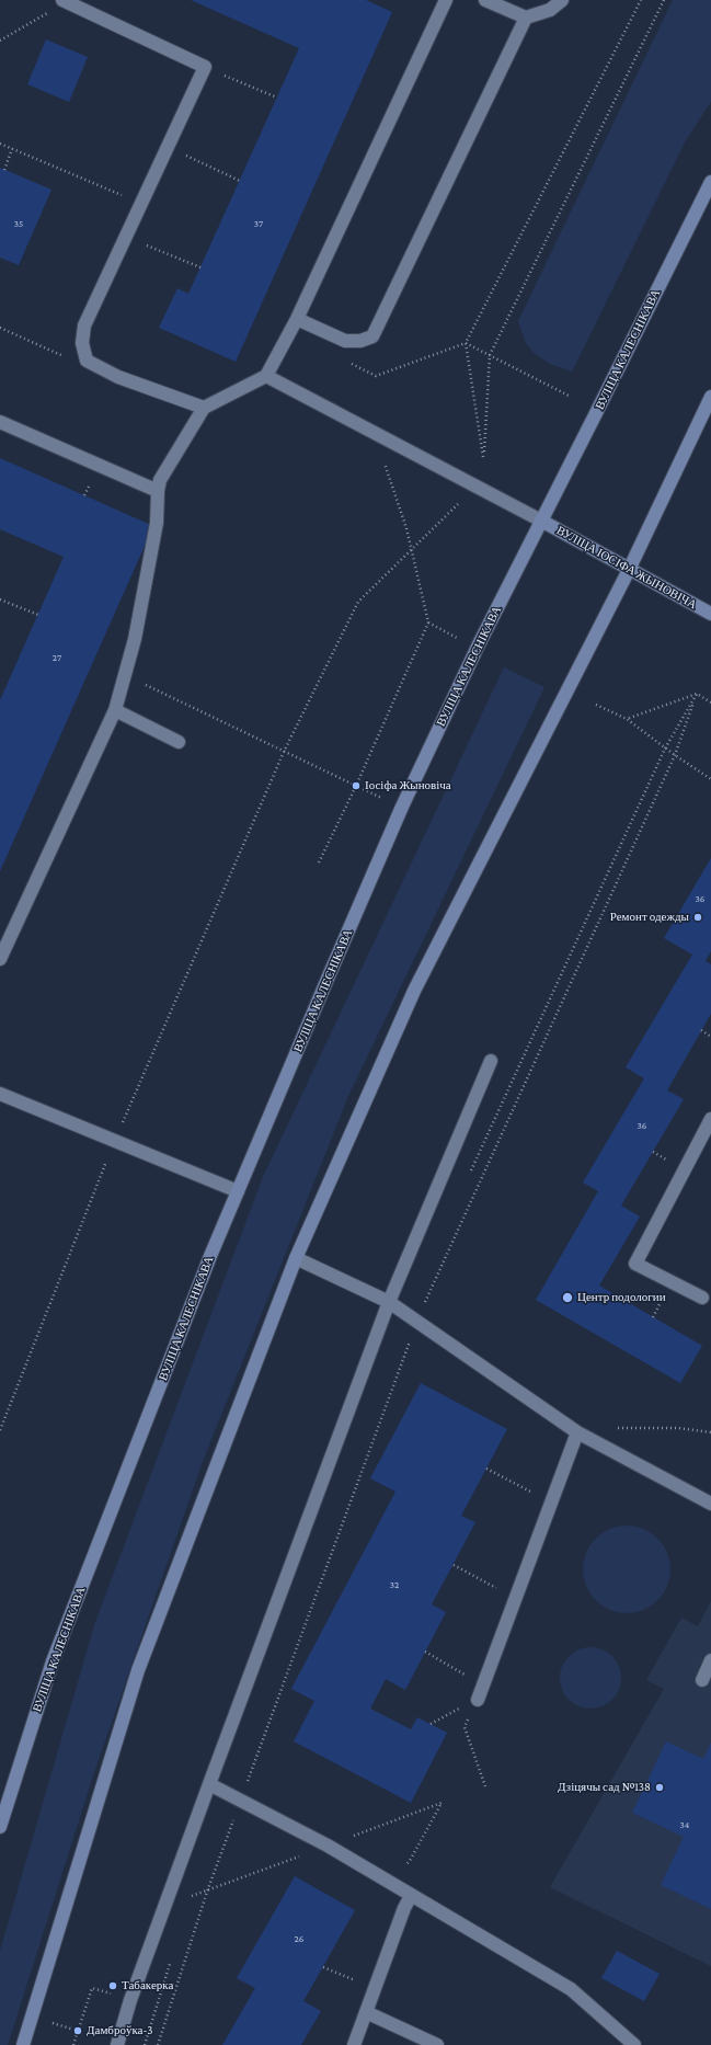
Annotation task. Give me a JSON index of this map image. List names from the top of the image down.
{
  "streets": {
    "main road": ["ВУЛІЦА КАЛЕСНІКАВА", "ВУЛІЦА ІОСІФА ЖЫНОВІЧА"]
  },
  "crossings": [
    ["ВУЛІЦА КАЛЕСНІКАВА", "ВУЛІЦА ІОСІФА ЖЫНОВІЧА"]
  ],
  "places": [
    "Іосіфа Жыновіча",
    "Ремонт одежды",
    "Центр подологии",
    "Дзіцячы сад №138",
    "Табакерка",
    "Дамброўка-3"
  ],
  "house_numbers": [
    "35",
    "37",
    "27",
    "36",
    "36",
    "32",
    "34",
    "26"
  ]
}
